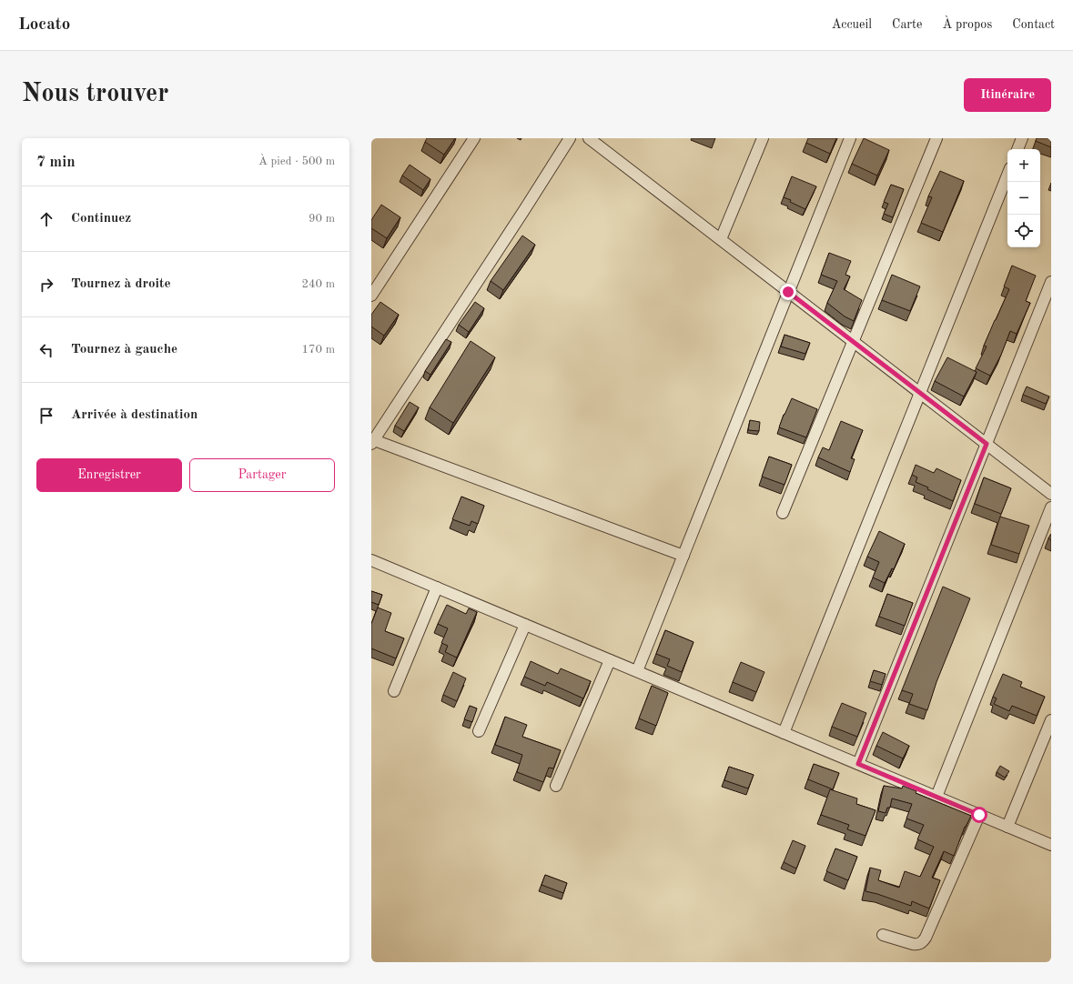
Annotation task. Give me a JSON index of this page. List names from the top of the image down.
{
  "page": {
    "header": "Locato",
    "nav": [
      "Accueil",
      "Carte",
      "À propos",
      "Contact"
    ],
    "buttons": [
      "Itinéraire",
      ["Enregistrer", "Partager"]
    ],
    "title": "Nous trouver",
    "heading": ["7 min", "À pied · 500 m"],
    "map_buttons": ["+", "−"],
    "list": [
      ["Continuez", "90 m"],
      ["Tournez à droite", "240 m"],
      ["Tournez à gauche", "170 m"],
      "Arrivée à destination"
    ]
  }
}
